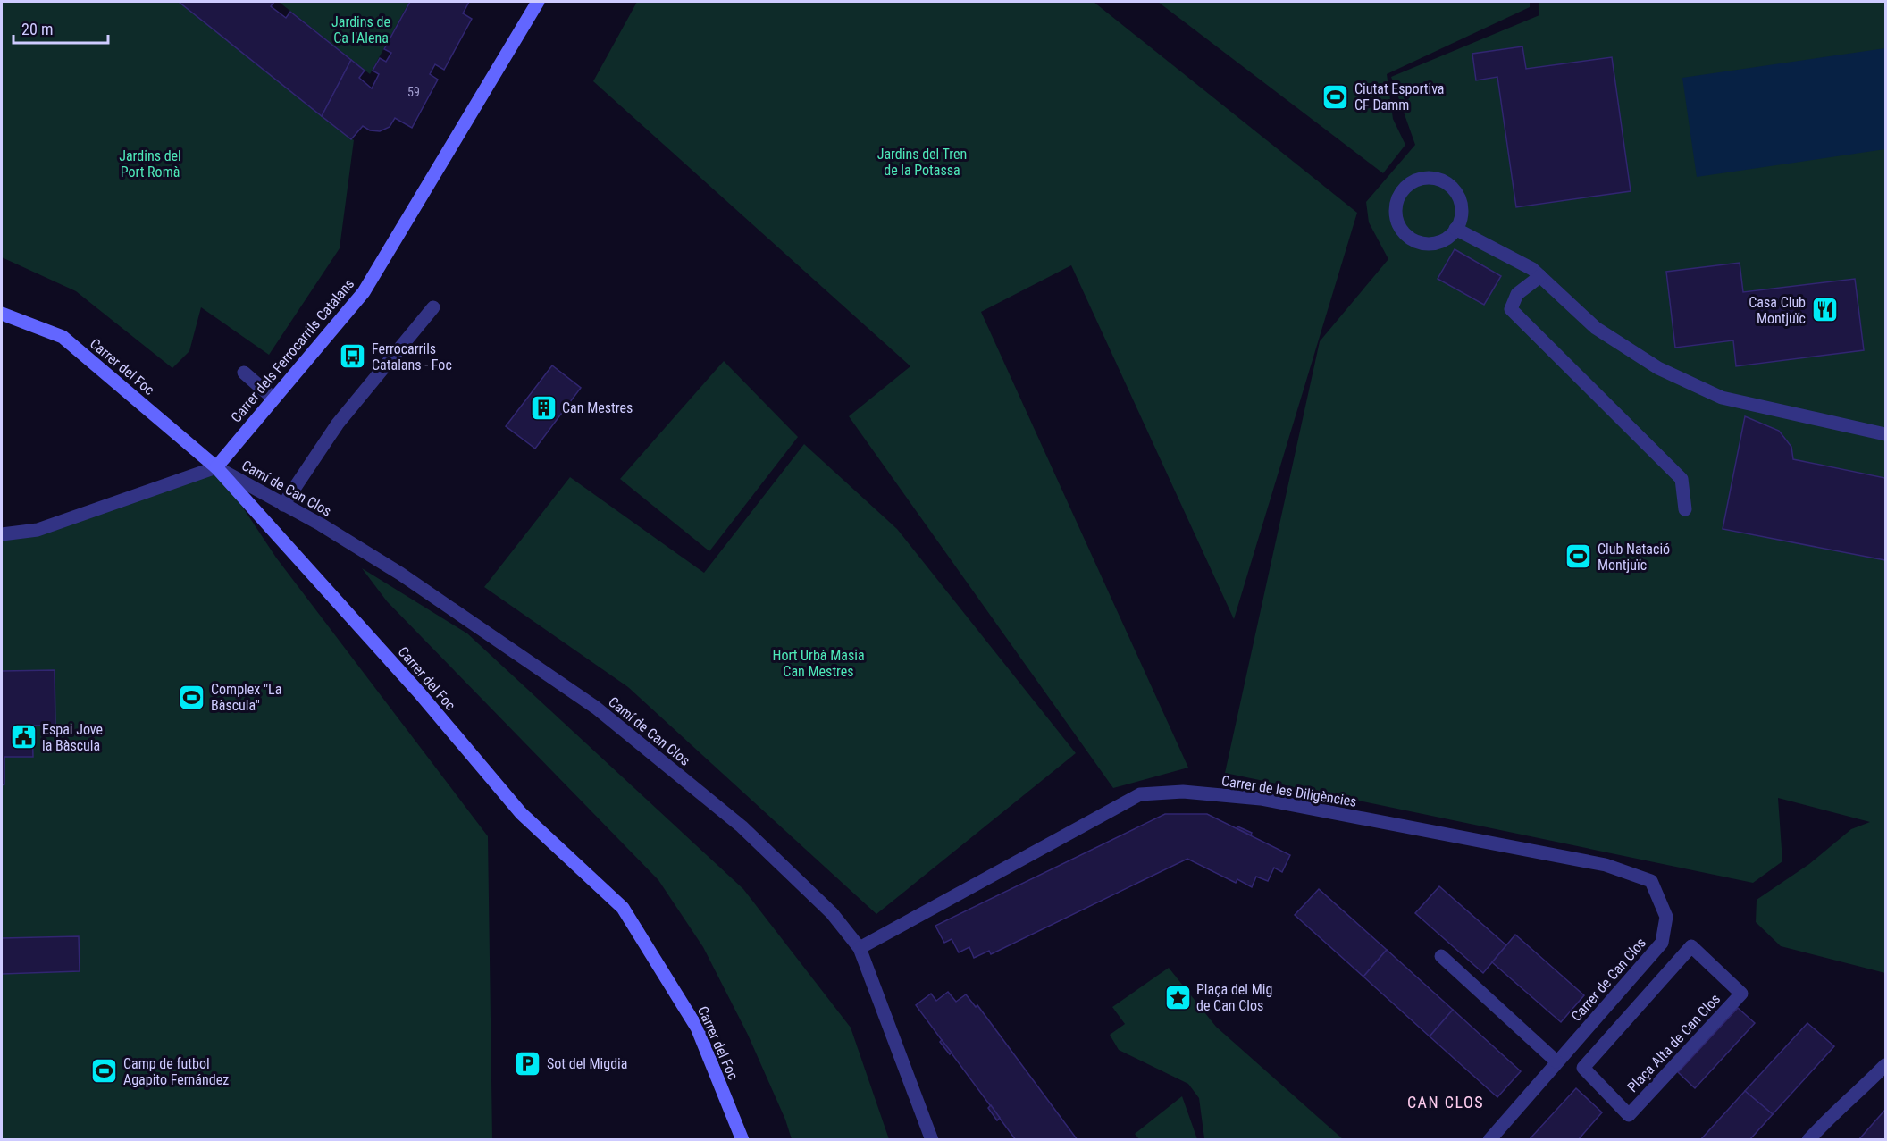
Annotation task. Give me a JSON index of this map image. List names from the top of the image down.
{
  "streets": {
    "street": [
      "Carrer dels Ferrocarrils Catalans",
      "Carrer del Foc",
      "Camí de Can Clos",
      "Carrer de les Diligències",
      "Carrer de Can Clos",
      "Plaça Alta de Can Clos"
    ]
  },
  "crossings": [
    ["Carrer dels Ferrocarrils Catalans", "Carrer del Foc"],
    ["Carrer dels Ferrocarrils Catalans", "Camí de Can Clos"],
    ["Carrer del Foc", "Camí de Can Clos"],
    ["Camí de Can Clos", "Carrer de les Diligències"],
    ["Carrer de les Diligències", "Carrer de Can Clos"]
  ],
  "districts": ["CAN CLOS"],
  "parks": [
    "Jardins de Ca l'Alena",
    "Jardins del Tren de la Potassa",
    "Jardins del Port Romà",
    "Hort Urbà Masia Can Mestres"
  ],
  "places": {
    "sports": [
      "Ciutat Esportiva CF Damm",
      "Club Natació Montjuïc",
      "Complex \"La Bàscula\"",
      "Camp de futbol Agapito Fernández"
    ],
    "restaurant": ["Casa Club Montjuïc"],
    "bus stop": ["Ferrocarrils Catalans - Foc"],
    "building": ["Can Mestres"],
    "public building": ["Espai Jove la Bàscula"],
    "place": ["Plaça del Mig de Can Clos"],
    "parking": ["Sot del Migdia"]
  },
  "house_numbers": ["59"],
  "scale_bar": "20 m"
}
